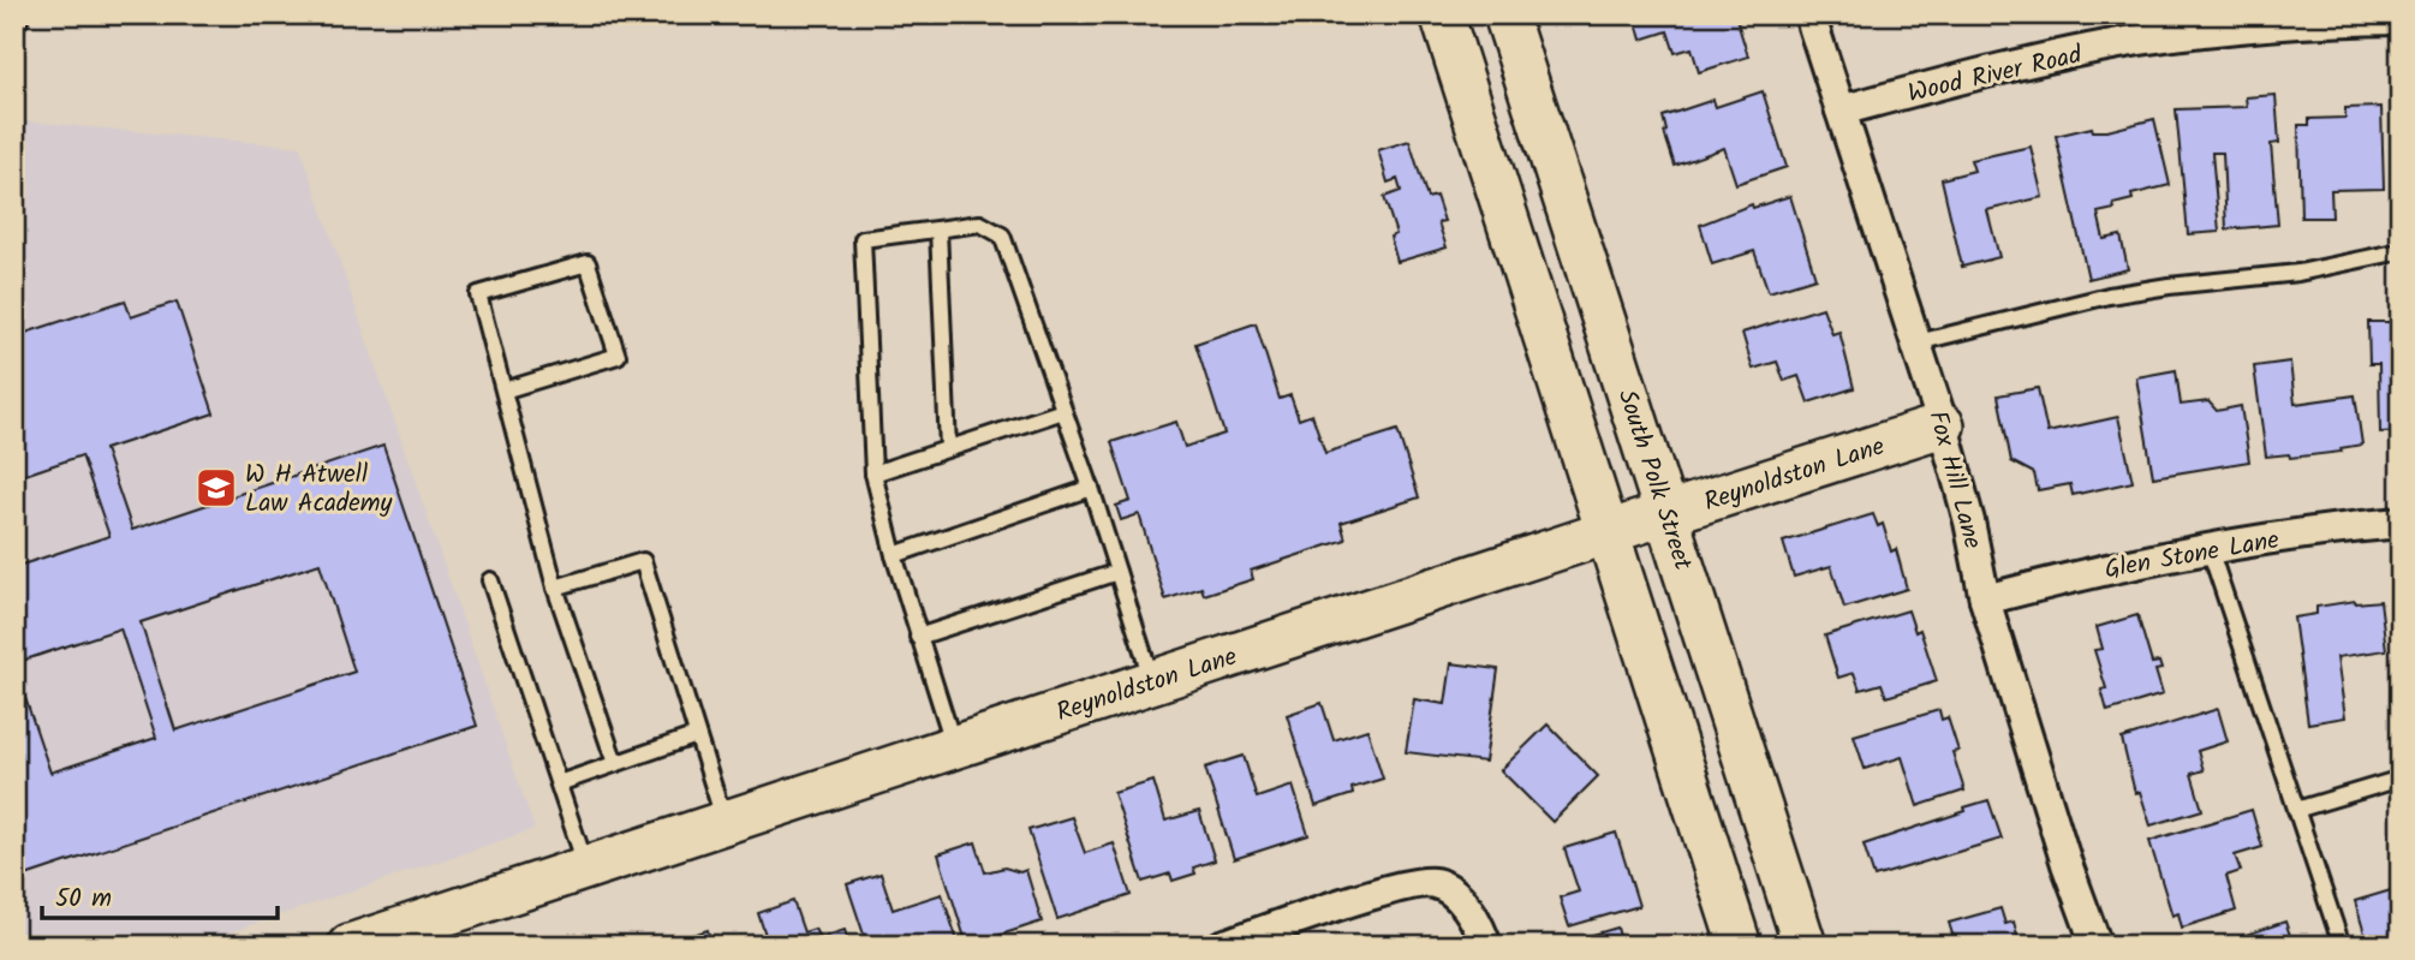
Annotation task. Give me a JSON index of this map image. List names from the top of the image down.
{
  "streets": {
    "main road": ["Reynoldston Lane", "South Polk Street"],
    "street": ["Wood River Road", "Fox Hill Lane", "Glen Stone Lane"]
  },
  "crossings": [
    ["Wood River Road", "Fox Hill Lane"],
    ["Reynoldston Lane", "South Polk Street"],
    ["Reynoldston Lane", "Fox Hill Lane"],
    ["Fox Hill Lane", "Glen Stone Lane"]
  ],
  "places": {
    "school or university": ["W H Atwell Law Academy"]
  },
  "scale_bar": "50 m"
}
